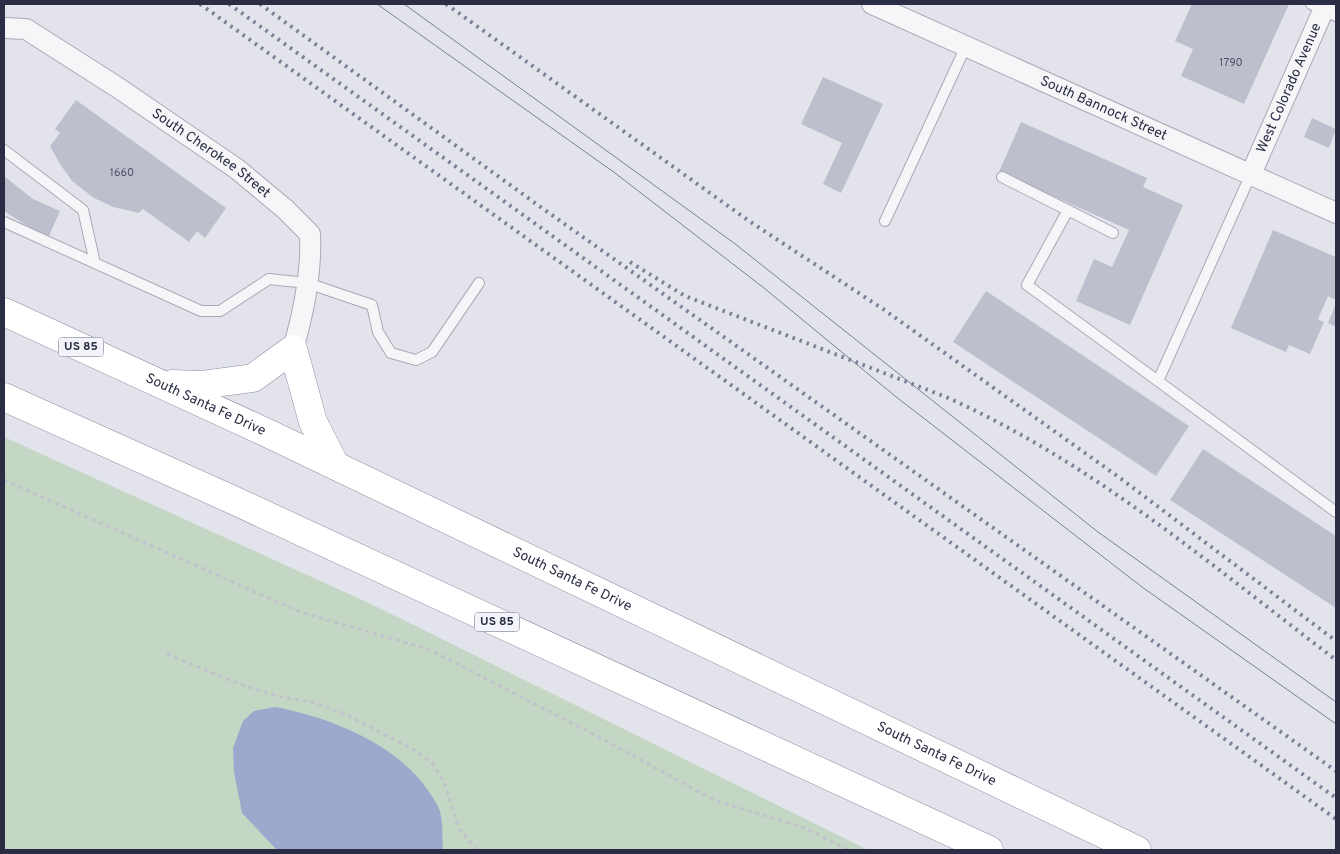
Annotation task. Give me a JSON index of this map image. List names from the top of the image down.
{
  "streets": {
    "highway": ["US 85", "South Santa Fe Drive"],
    "street": ["West Colorado Avenue", "South Bannock Street", "South Cherokee Street"]
  },
  "crossings": [
    ["West Colorado Avenue", "South Bannock Street"]
  ],
  "house_numbers": ["1790", "1660"]
}
